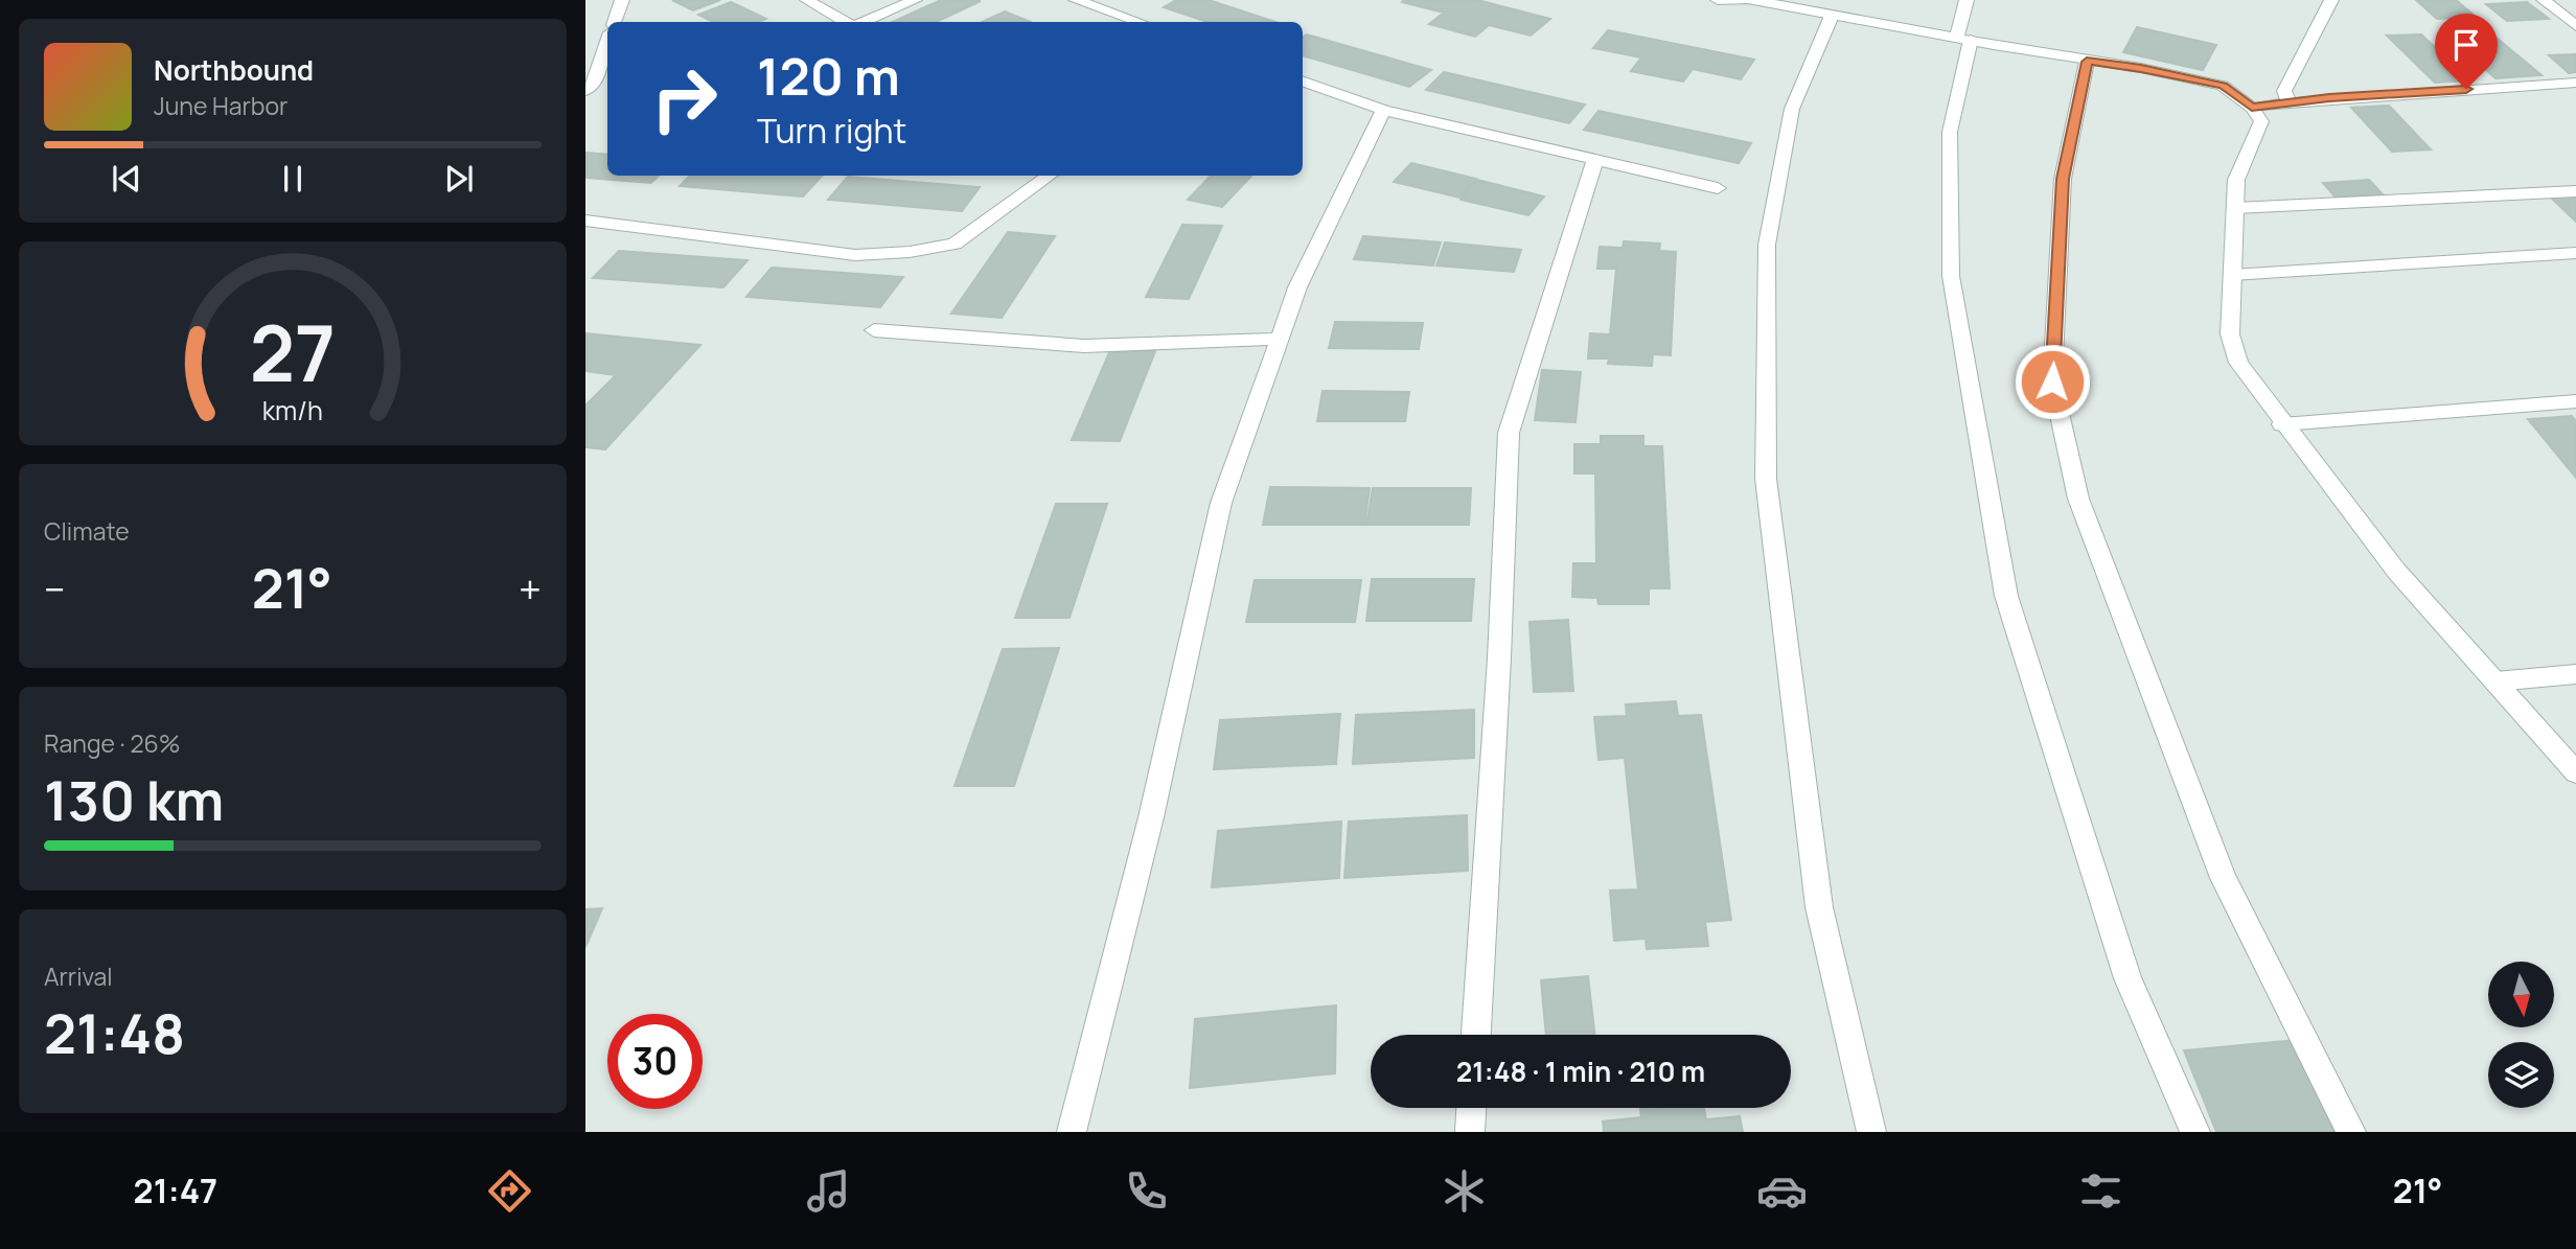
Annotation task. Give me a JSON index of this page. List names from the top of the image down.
{
  "north": "bottom",
  "page": {
    "turn": ["120 m", "Turn right"],
    "song": ["Northbound", "June Harbor"],
    "tile": [
      "Climate",
      ["Range · 26%", "130 km"],
      ["Arrival", "21:48"]
    ],
    "heat": ["−", "21°", "+"],
    "limit": "30",
    "trip": "21:48 · 1 min · 210 m",
    "tabs": ["21:47", "21°"],
    "gauge": ["27", "km/h"]
  }
}
